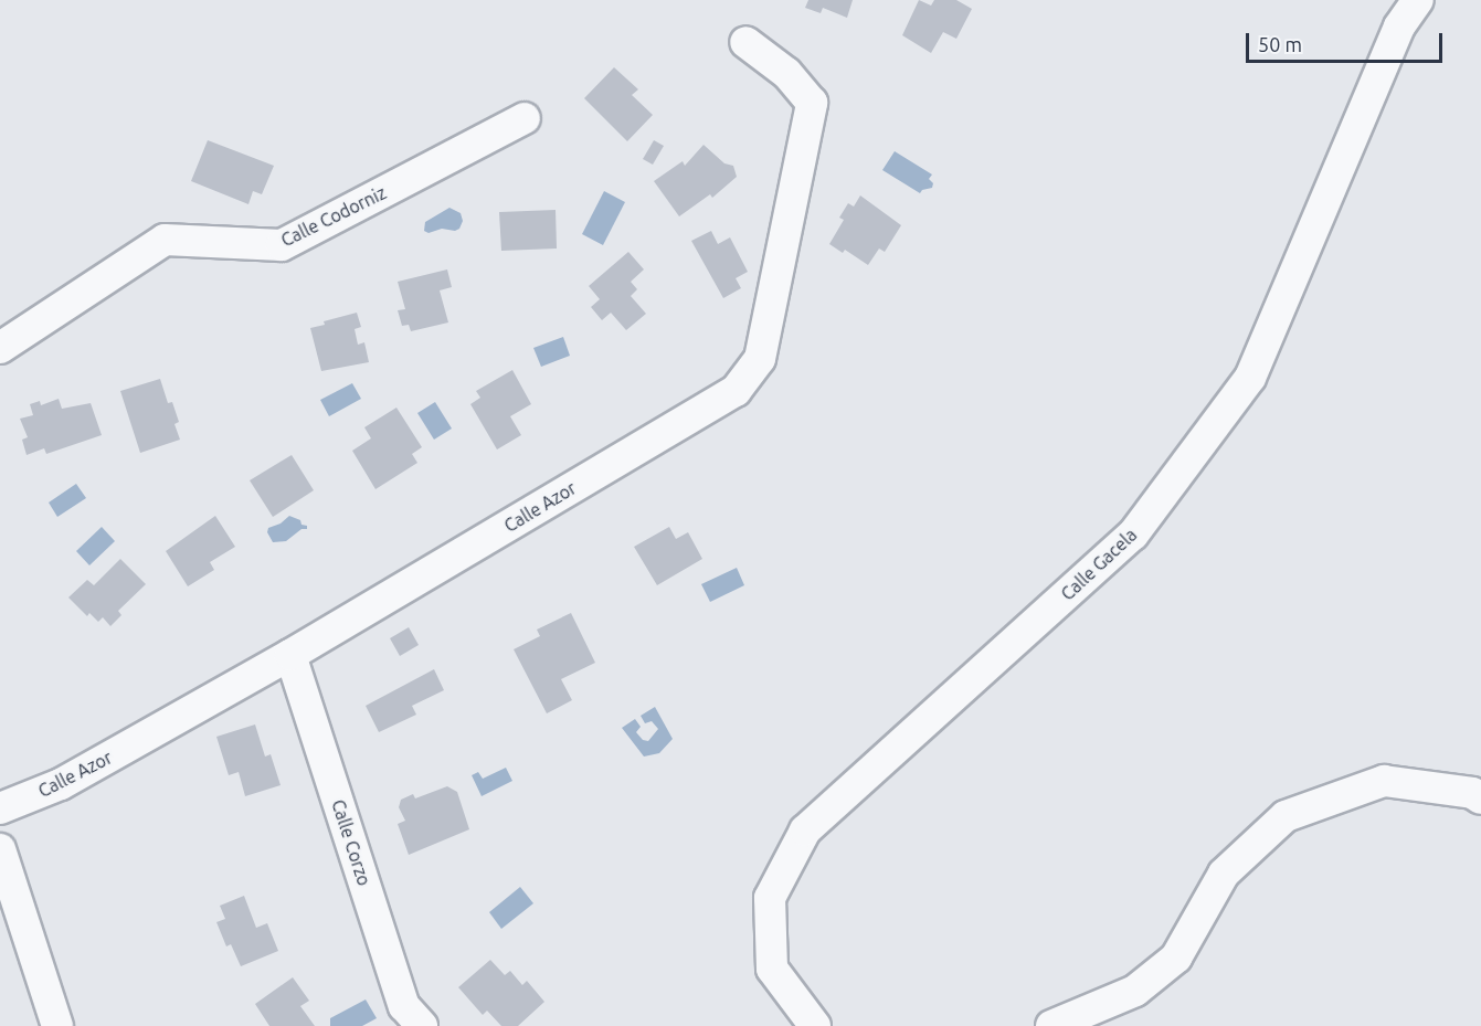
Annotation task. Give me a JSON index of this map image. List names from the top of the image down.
{
  "streets": {
    "street": [
      "Calle Codorniz",
      "Calle Azor",
      "Calle Gacela",
      "Calle Corzo"
    ]
  },
  "crossings": [
    ["Calle Azor", "Calle Corzo"]
  ],
  "scale_bar": "50 m"
}
